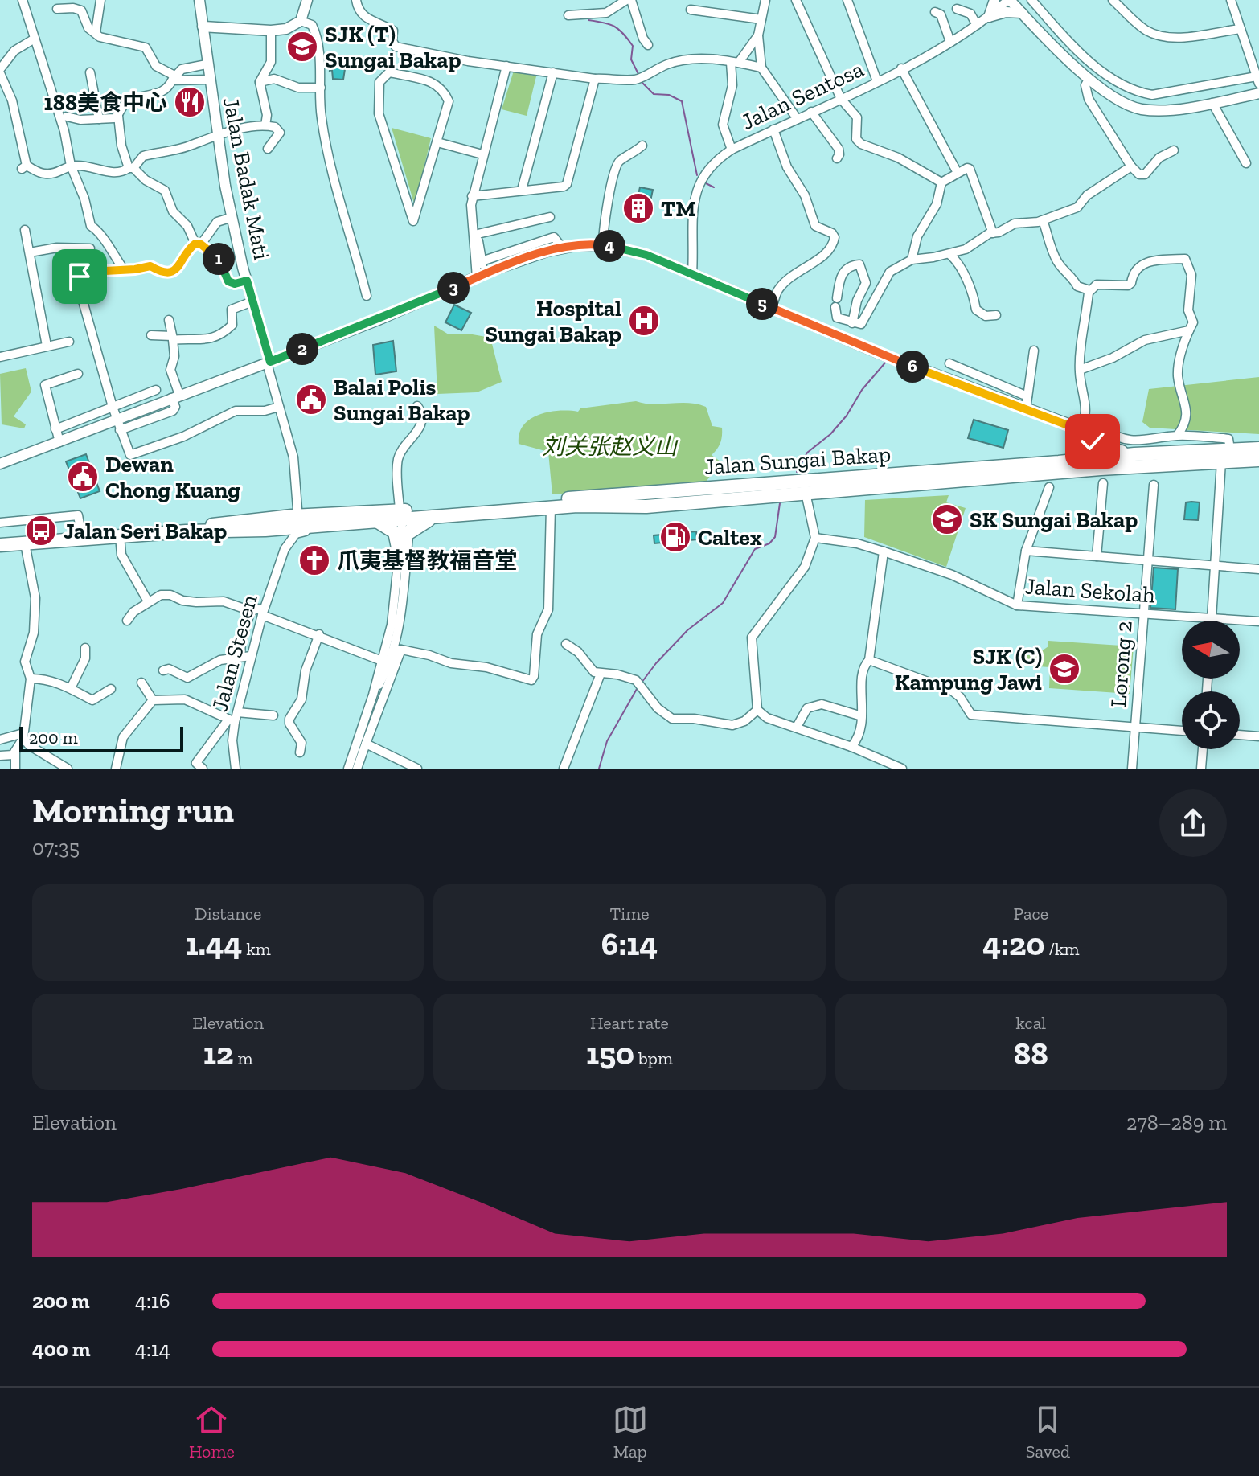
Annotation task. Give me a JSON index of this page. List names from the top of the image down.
{
  "streets": {
    "highway": ["Jalan Sungai Bakap"],
    "main road": ["Jalan Badak Mati"],
    "street": [
      "Jalan Sentosa",
      "Jalan Sekolah",
      "Jalan Stesen",
      "Lorong 2"
    ]
  },
  "crossings": [
    ["Jalan Badak Mati", "Jalan Sungai Bakap"],
    ["Jalan Sekolah", "Lorong 2"]
  ],
  "parks": ["刘关张赵义山"],
  "places": {
    "school or university": ["SJK (T) Sungai Bakap", "SK Sungai Bakap", "SJK (C) Kampung Jawi"],
    "restaurant": ["188美食中心"],
    "building": ["TM"],
    "hospital": ["Hospital Sungai Bakap"],
    "public building": ["Balai Polis Sungai Bakap", "Dewan Chong Kuang"],
    "bus stop": ["Jalan Seri Bakap"],
    "fuel station": ["Caltex"],
    "church": ["爪夷基督教福音堂"]
  },
  "scale_bar": "200 m",
  "north": "left",
  "page": {
    "pins": [
      "4",
      "1",
      "3",
      "5",
      "2",
      "6"
    ],
    "scale": "200 m",
    "heading": ["Morning run", "07:35"],
    "stats": [
      ["Distance", "1.44 km"],
      ["Time", "6:14"],
      ["Pace", "4:20 /km"],
      ["Elevation", "12 m"],
      ["Heart rate", "150 bpm"],
      ["kcal", "88"]
    ],
    "chart": ["Elevation", "278–289 m"],
    "list": [
      {
        "name": "200 m",
        "note": "4:16"
      },
      {
        "name": "400 m",
        "note": "4:14"
      }
    ],
    "tabs": ["Home", "Map", "Saved"]
  }
}
